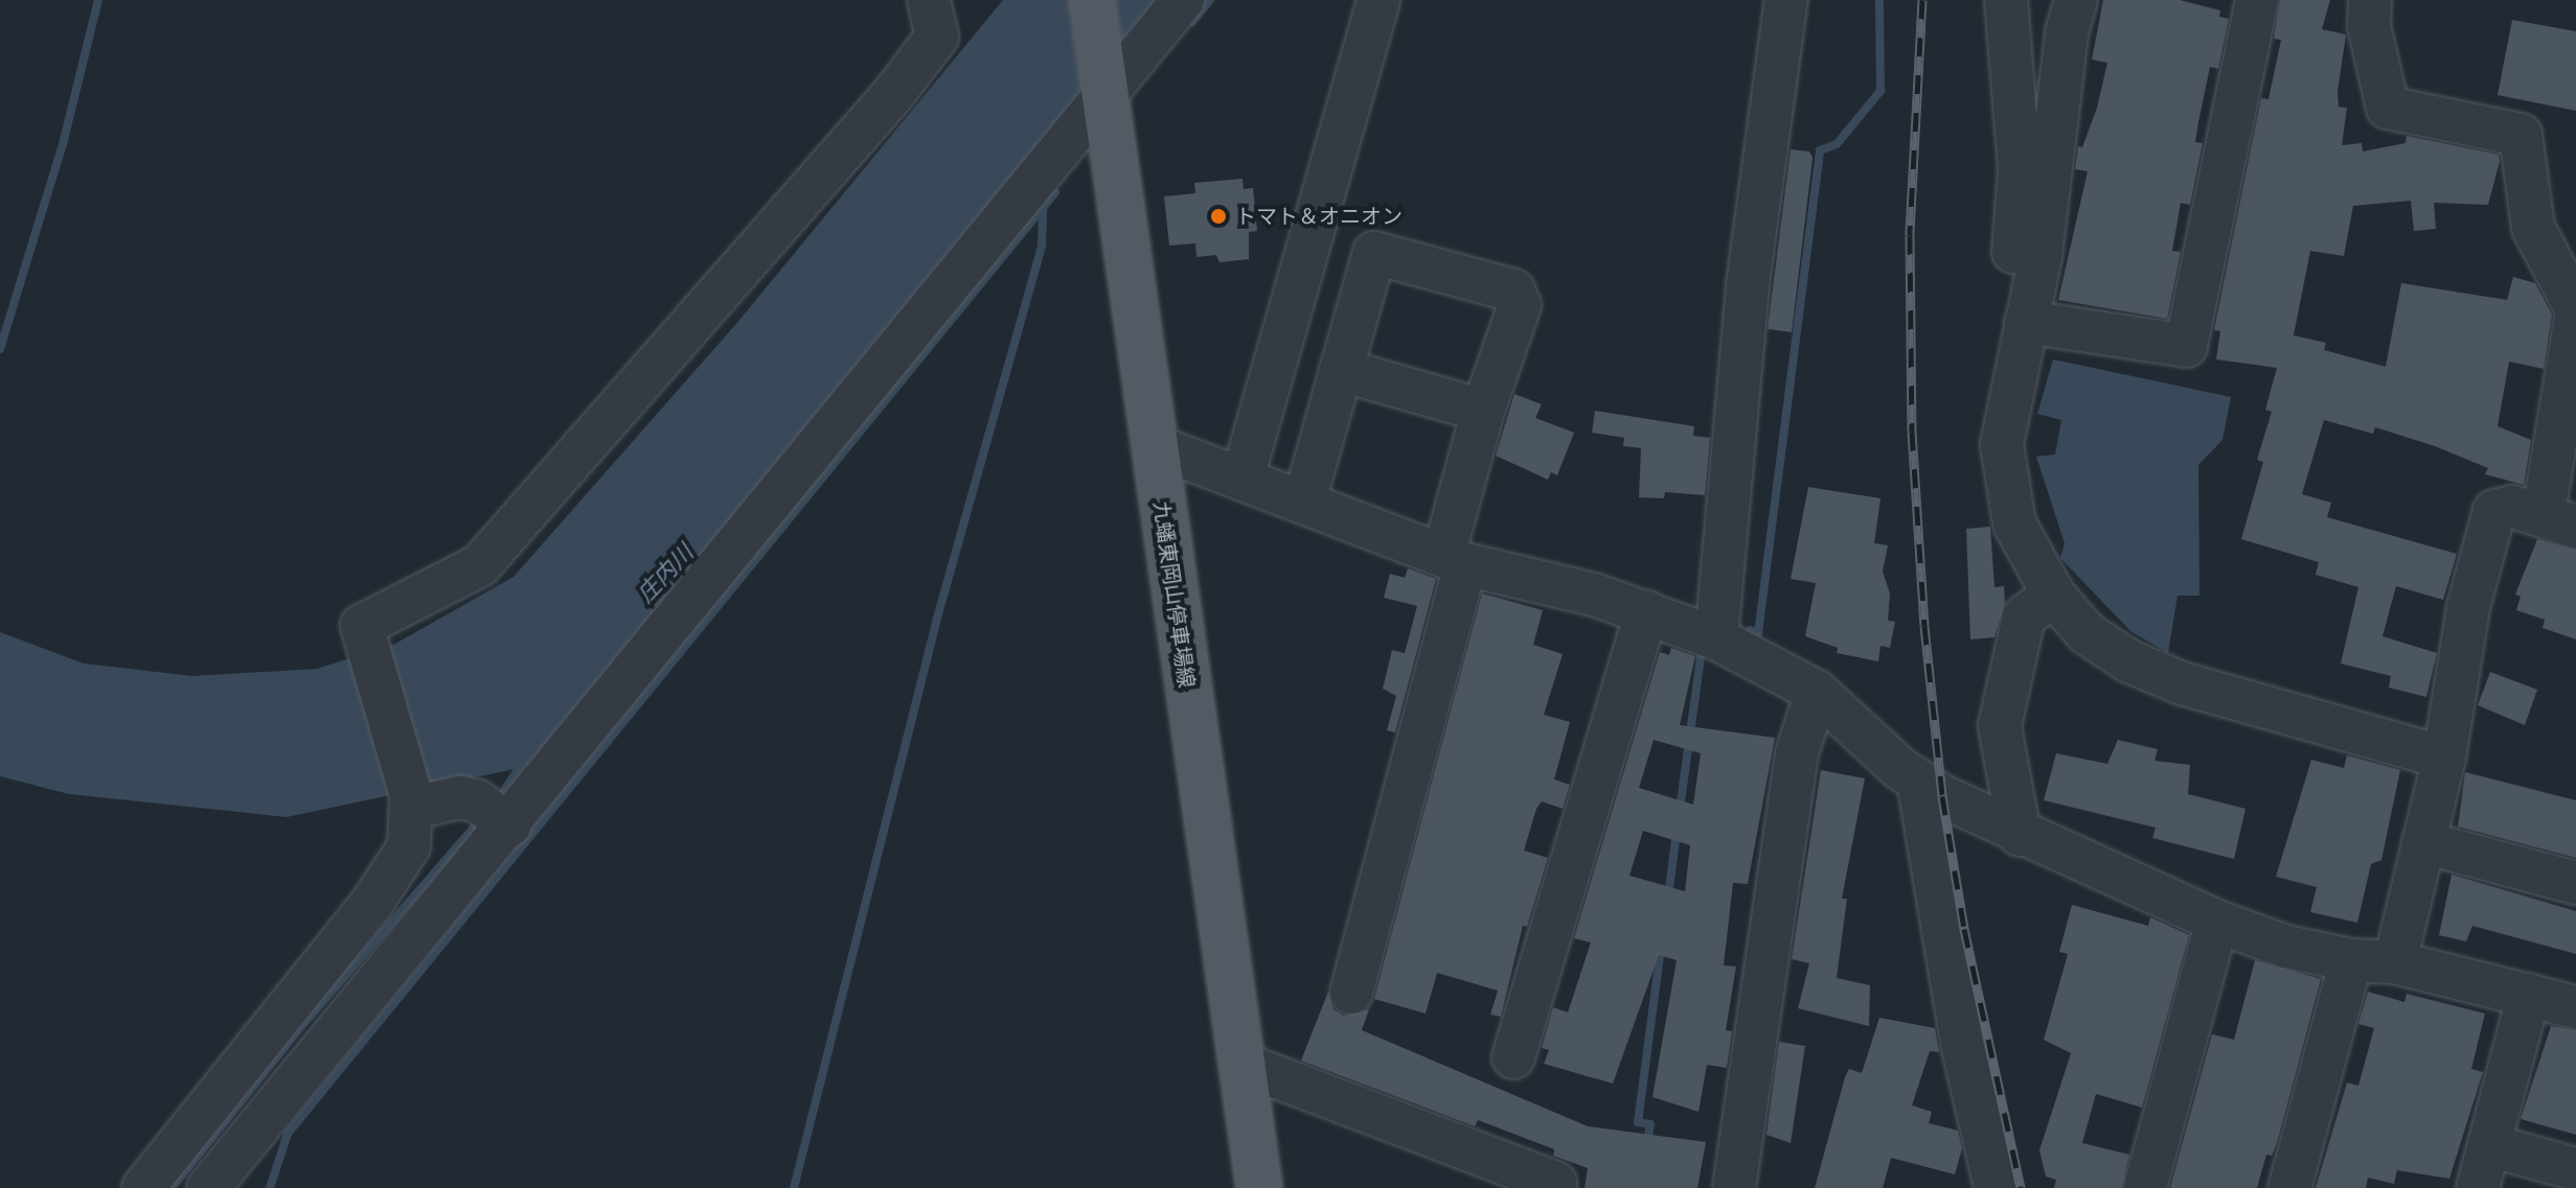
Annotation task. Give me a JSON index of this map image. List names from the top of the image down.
{
  "streets": {
    "main road": ["九蟠東岡山停車場線"]
  },
  "water": ["庄内川"],
  "places": ["トマト＆オニオン"]
}
